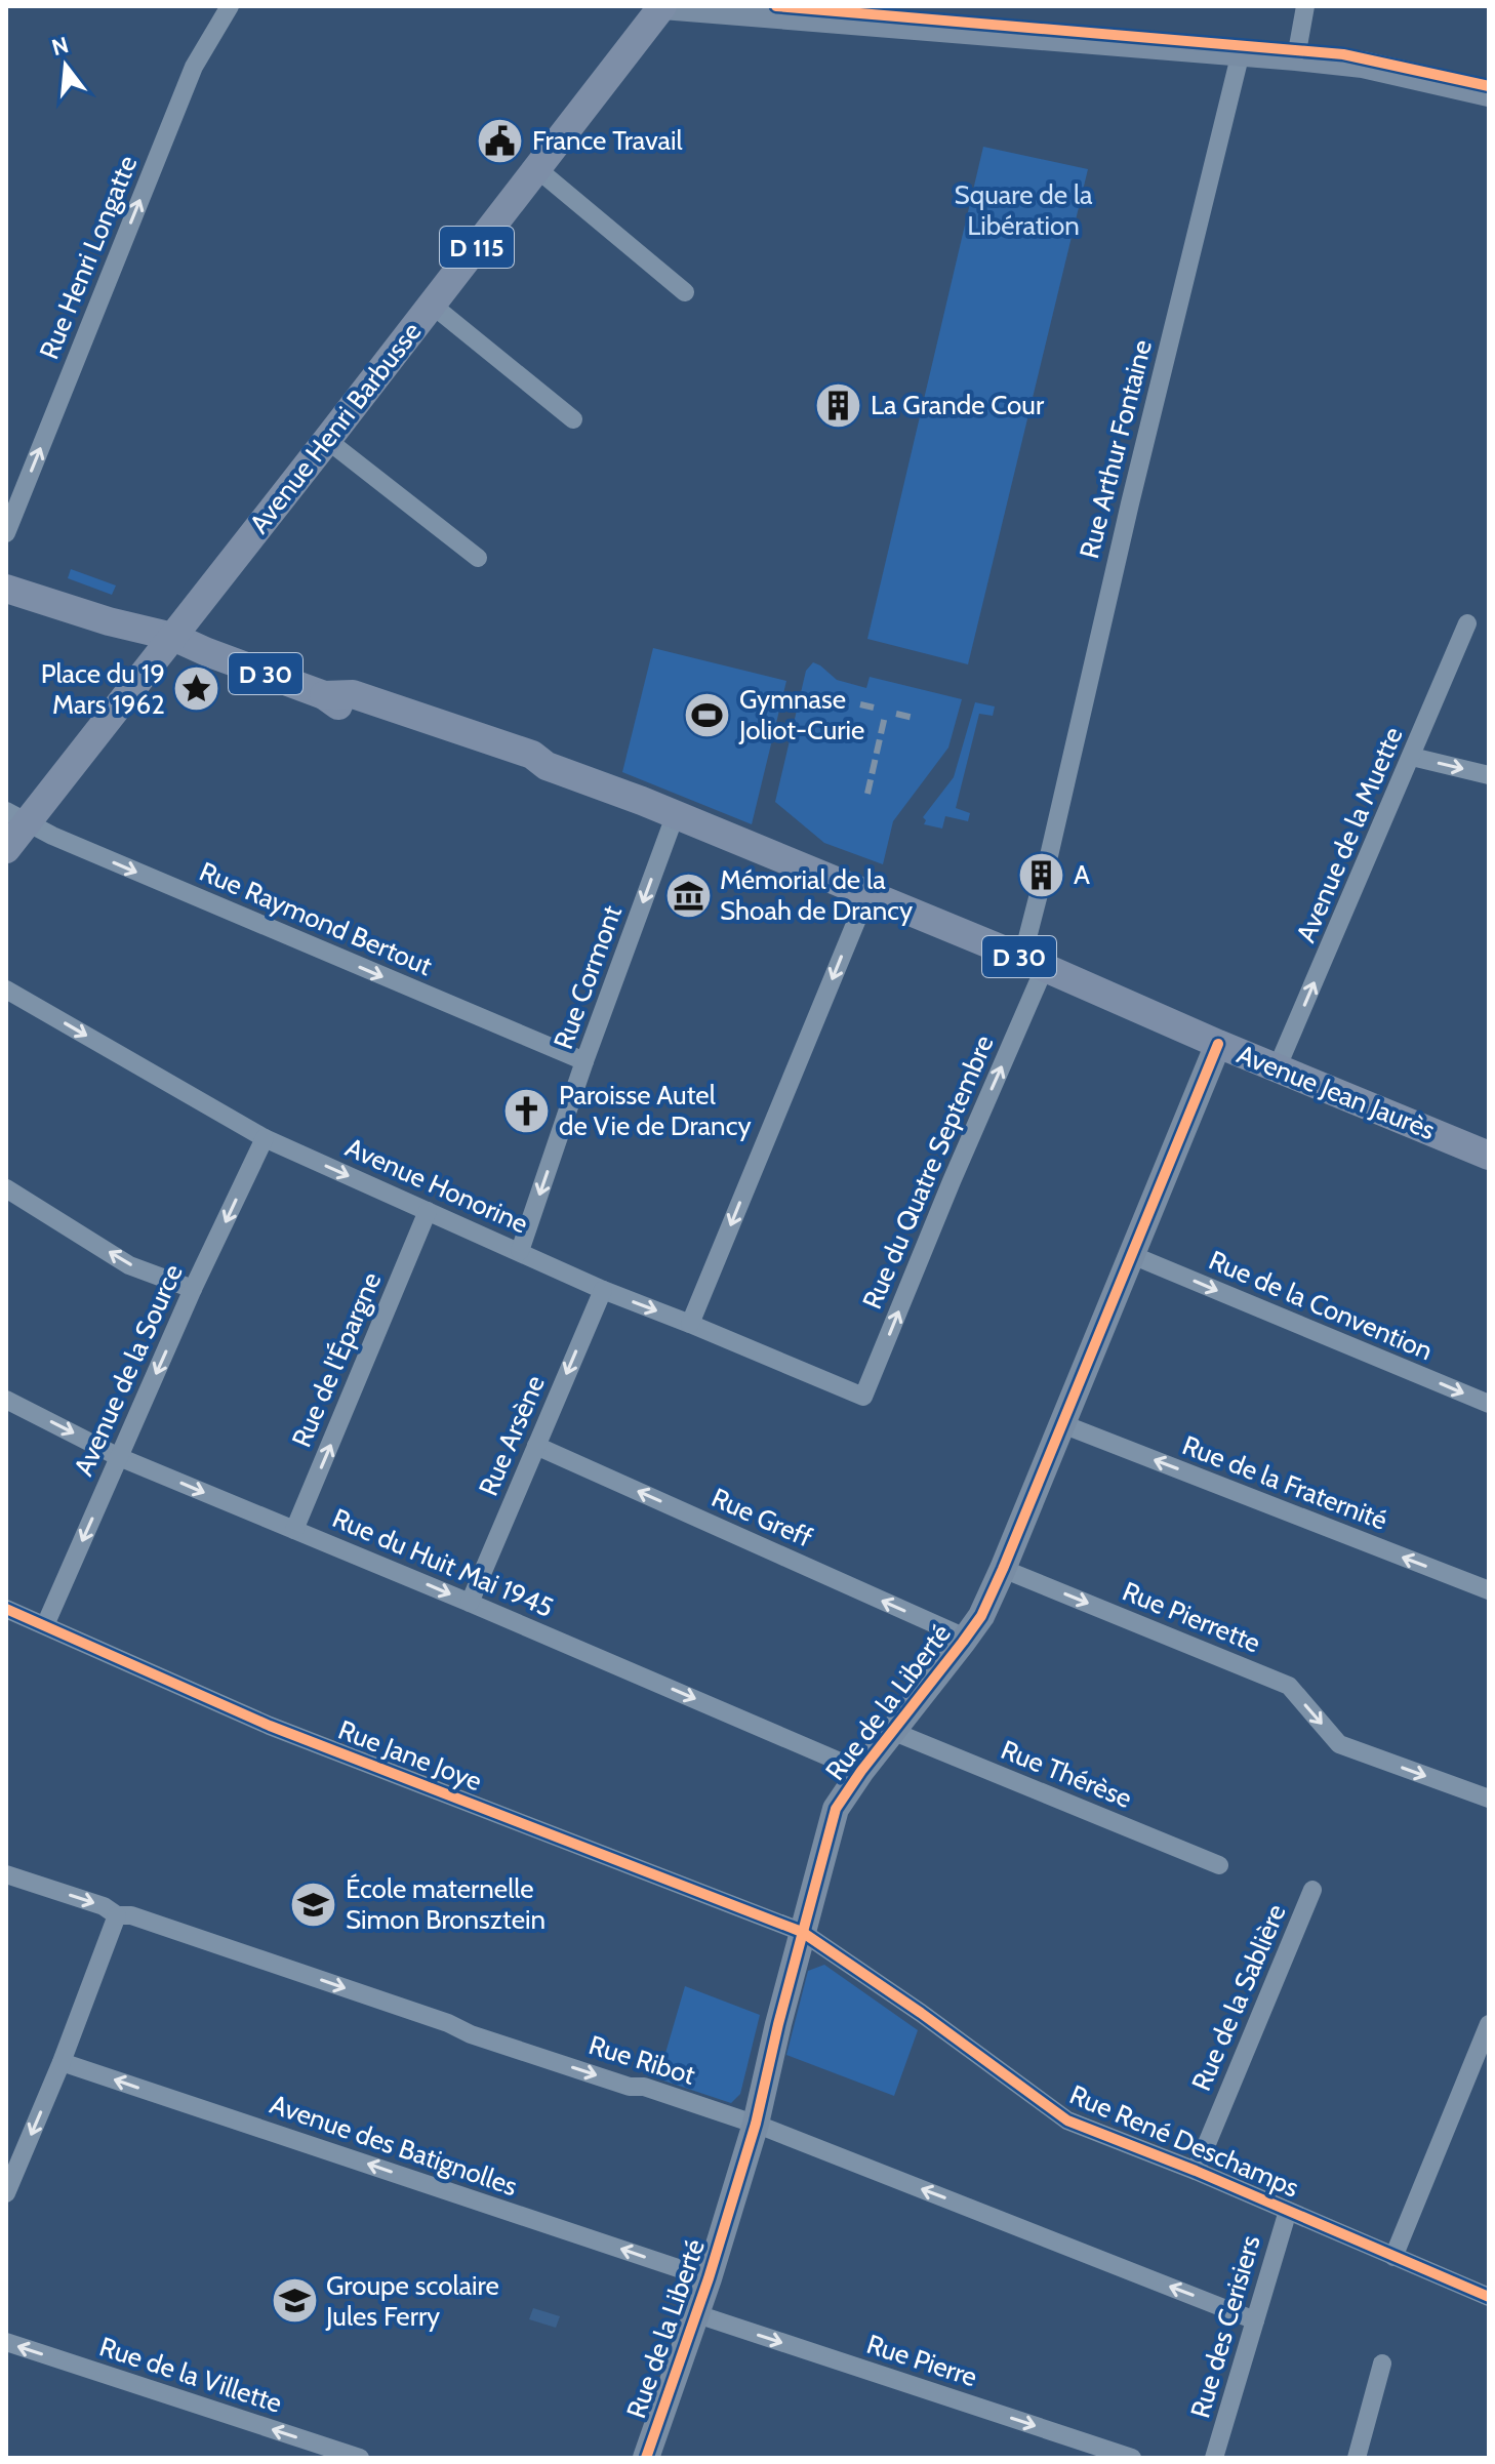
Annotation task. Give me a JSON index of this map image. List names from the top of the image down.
{
  "streets": {
    "main road": [
      "D 115",
      "Avenue Henri Barbusse",
      "D 30",
      "Avenue Jean Jaurès"
    ],
    "street": [
      "Rue Henri Longatte",
      "Rue Arthur Fontaine",
      "Avenue de la Muette",
      "Rue Raymond Bertout",
      "Rue Cormont",
      "Rue du Quatre Septembre",
      "Avenue Honorine",
      "Rue de la Convention",
      "Rue de l'Épargne",
      "Avenue de la Source",
      "Rue Arsène",
      "Rue de la Fraternité",
      "Rue Greff",
      "Rue du Huit Mai 1945",
      "Rue Pierrette",
      "Rue de la Liberté",
      "Rue Jane Joye",
      "Rue Thérèse",
      "Rue de la Sablière",
      "Rue Ribot",
      "Rue René Deschamps",
      "Avenue des Batignolles",
      "Rue des Cerisiers",
      "Rue Pierre",
      "Rue de la Villette"
    ]
  },
  "crossings": [
    ["Avenue Henri Barbusse", "D 30"],
    ["Avenue Henri Barbusse", "Rue Raymond Bertout"],
    ["Avenue Henri Barbusse", "Avenue Jean Jaurès"],
    ["D 30", "Avenue Jean Jaurès"],
    ["Avenue de la Muette", "Avenue Jean Jaurès"],
    ["Rue Raymond Bertout", "Rue Cormont"],
    ["Rue Cormont", "Avenue Jean Jaurès"],
    ["Rue Cormont", "Avenue Honorine"],
    ["Avenue Jean Jaurès", "Rue du Quatre Septembre"],
    ["Avenue Jean Jaurès", "Rue de la Liberté"],
    ["Rue du Quatre Septembre", "Avenue Honorine"],
    ["Avenue Honorine", "Rue de l'Épargne"],
    ["Avenue Honorine", "Avenue de la Source"],
    ["Avenue Honorine", "Rue Arsène"],
    ["Rue de la Convention", "Rue de la Liberté"],
    ["Rue de l'Épargne", "Rue du Huit Mai 1945"],
    ["Avenue de la Source", "Rue du Huit Mai 1945"],
    ["Avenue de la Source", "Rue Jane Joye"],
    ["Rue Arsène", "Rue Greff"],
    ["Rue Arsène", "Rue du Huit Mai 1945"],
    ["Rue de la Fraternité", "Rue de la Liberté"],
    ["Rue Greff", "Rue de la Liberté"],
    ["Rue du Huit Mai 1945", "Rue de la Liberté"],
    ["Rue Pierrette", "Rue de la Liberté"],
    ["Rue de la Liberté", "Rue Jane Joye"],
    ["Rue de la Liberté", "Rue Thérèse"],
    ["Rue de la Liberté", "Rue Ribot"],
    ["Rue de la Liberté", "Rue René Deschamps"],
    ["Rue de la Liberté", "Avenue des Batignolles"],
    ["Rue de la Liberté", "Rue Pierre"],
    ["Rue Jane Joye", "Rue René Deschamps"],
    ["Rue de la Sablière", "Rue René Deschamps"],
    ["Rue Ribot", "Rue des Cerisiers"],
    ["Rue René Deschamps", "Rue des Cerisiers"]
  ],
  "one_way": [
    "Rue Henri Longatte",
    "Avenue de la Muette",
    "Rue Raymond Bertout",
    "Rue Cormont",
    "Rue du Quatre Septembre",
    "Avenue Honorine",
    "Rue de la Convention",
    "Rue de l'Épargne",
    "Avenue de la Source",
    "Rue Arsène",
    "Rue de la Fraternité",
    "Rue Greff",
    "Rue du Huit Mai 1945",
    "Rue Pierrette",
    "Avenue des Batignolles",
    "Rue Pierre",
    "Rue de la Villette"
  ],
  "parks": ["Square de la Libération"],
  "places": {
    "public building": ["France Travail"],
    "building": ["La Grande Cour", "A"],
    "place": ["Place du 19 Mars 1962"],
    "sports": ["Gymnase Joliot-Curie"],
    "museum": ["Mémorial de la Shoah de Drancy"],
    "church": ["Paroisse Autel de Vie de Drancy"],
    "school or university": ["École maternelle Simon Bronsztein", "Groupe scolaire Jules Ferry"]
  },
  "north": "top"
}
